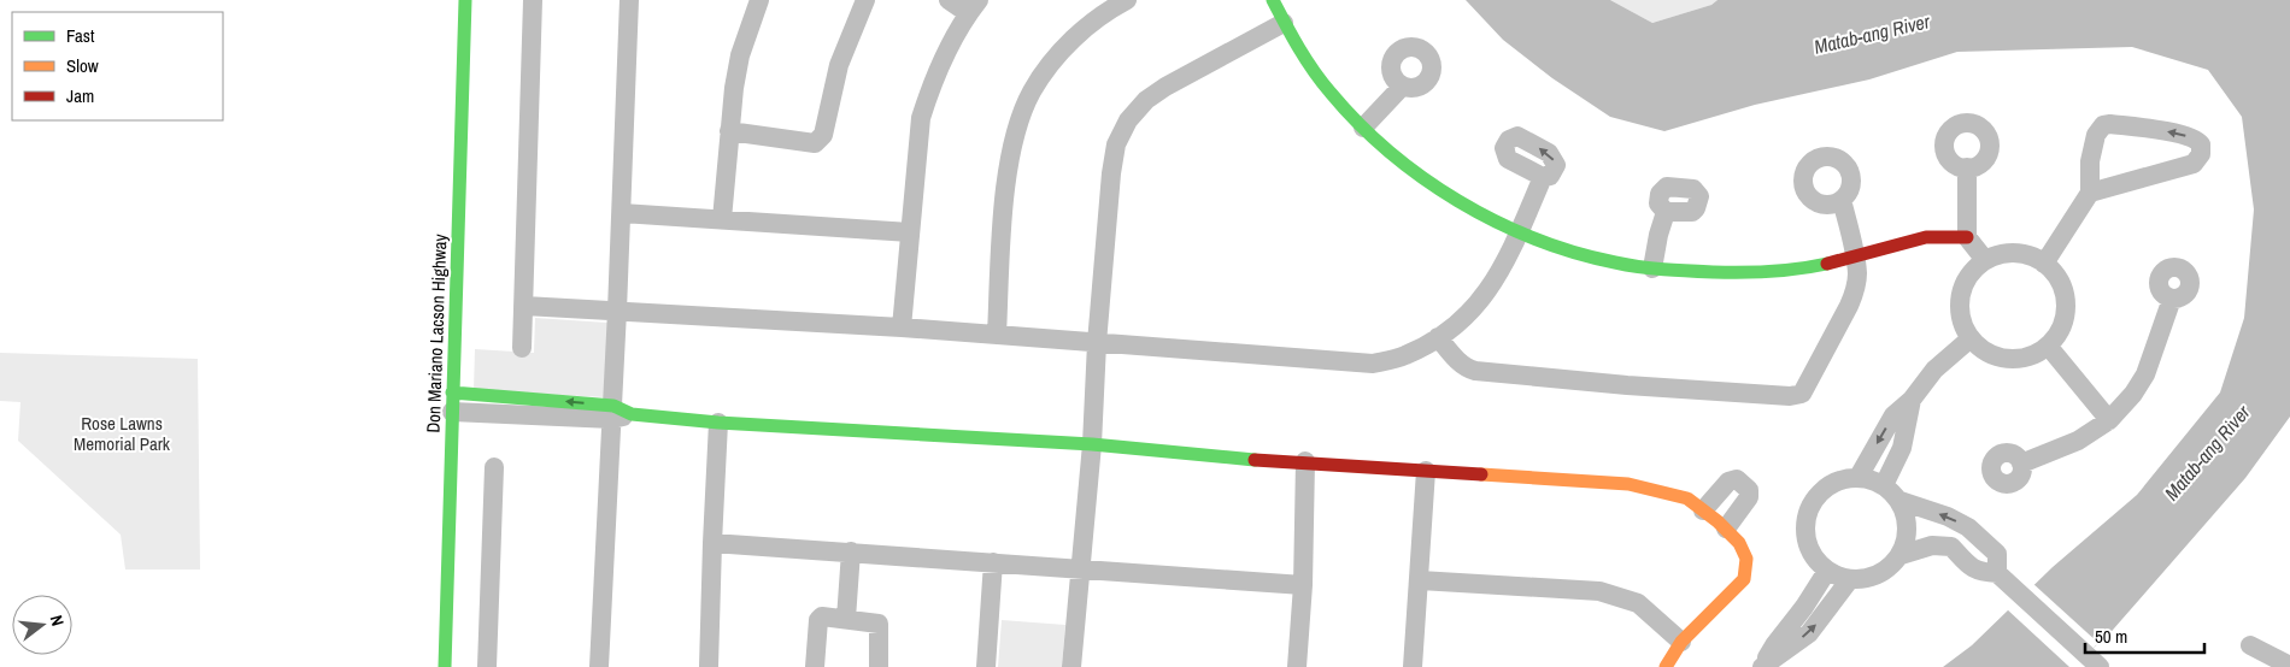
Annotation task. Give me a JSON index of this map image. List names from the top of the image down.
{
  "streets": {
    "street": ["Don Mariano Lacson Highway"]
  },
  "water": ["Matab-ang River"],
  "parks": ["Rose Lawns Memorial Park"],
  "legend": ["Fast", "Slow", "Jam"],
  "scale_bar": "50 m",
  "north": "right"
}
